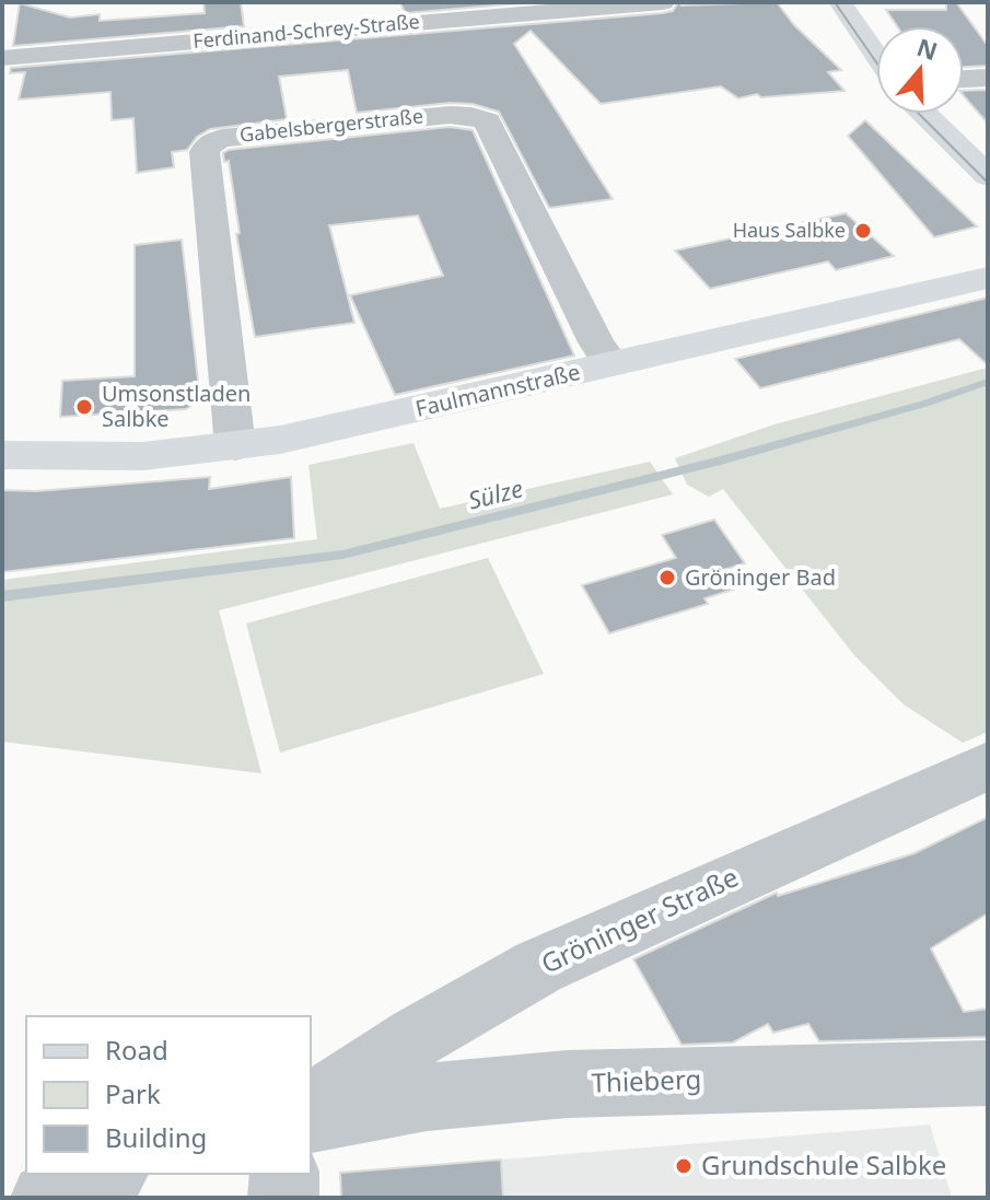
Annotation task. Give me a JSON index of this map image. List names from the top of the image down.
{
  "streets": {
    "main road": ["Faulmannstraße"],
    "street": [
      "Ferdinand-Schrey-Straße",
      "Gabelsbergerstraße",
      "Gröninger Straße",
      "Thieberg"
    ]
  },
  "crossings": [
    ["Gabelsbergerstraße", "Faulmannstraße"]
  ],
  "water": ["Sülze"],
  "places": [
    "Haus Salbke",
    "Umsonstladen Salbke",
    "Gröninger Bad",
    "Grundschule Salbke"
  ],
  "legend": ["Road", "Park", "Building"],
  "north": "top"
}
